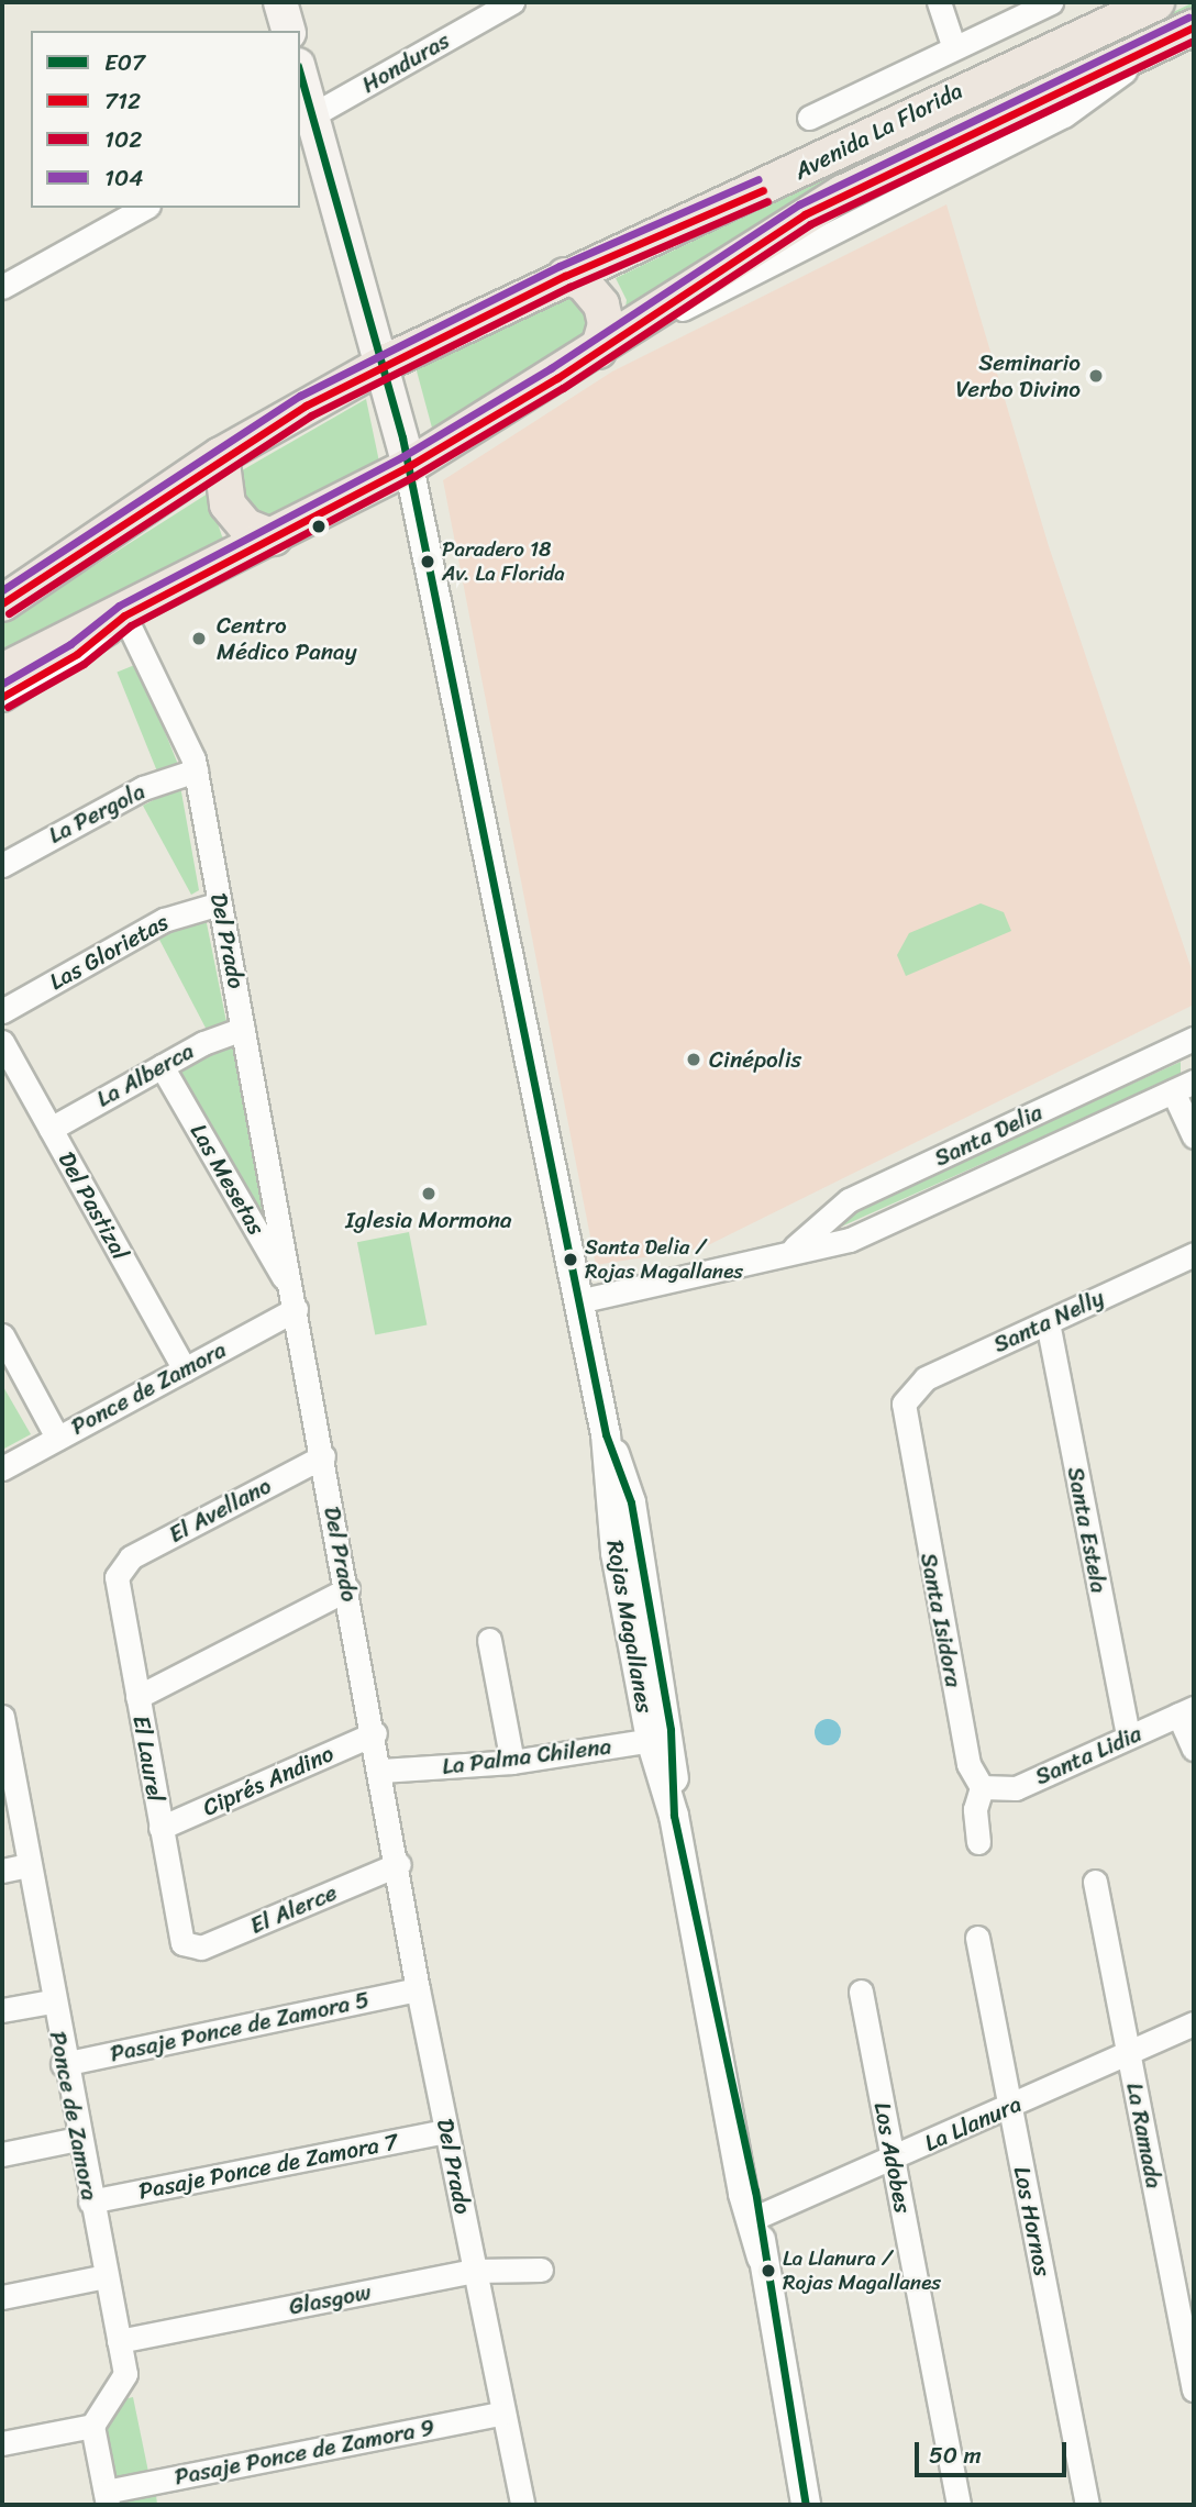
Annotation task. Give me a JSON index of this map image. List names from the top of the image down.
{
  "streets": {
    "main road": ["Avenida La Florida", "Rojas Magallanes"],
    "street": [
      "Honduras",
      "La Pergola",
      "Del Prado",
      "Las Glorietas",
      "La Alberca",
      "Santa Delia",
      "Las Mesetas",
      "Del Pastizal",
      "Santa Nelly",
      "Ponce de Zamora",
      "El Avellano",
      "Santa Estela",
      "Santa Isidora",
      "Santa Lidia",
      "La Palma Chilena",
      "El Laurel",
      "Ciprés Andino",
      "El Alerce",
      "Pasaje Ponce de Zamora 5",
      "La Llanura",
      "La Ramada",
      "Los Adobes",
      "Pasaje Ponce de Zamora 7",
      "Los Hornos",
      "Glasgow",
      "Pasaje Ponce de Zamora 9"
    ]
  },
  "crossings": [
    ["Honduras", "Rojas Magallanes"],
    ["Avenida La Florida", "Del Prado"],
    ["Avenida La Florida", "Rojas Magallanes"],
    ["La Pergola", "Del Prado"],
    ["Del Prado", "Las Glorietas"],
    ["Del Prado", "La Alberca"],
    ["Del Prado", "Las Mesetas"],
    ["Del Prado", "Ponce de Zamora"],
    ["Del Prado", "El Avellano"],
    ["Del Prado", "La Palma Chilena"],
    ["Del Prado", "Ciprés Andino"],
    ["Del Prado", "El Alerce"],
    ["Del Prado", "Pasaje Ponce de Zamora 5"],
    ["Del Prado", "Pasaje Ponce de Zamora 7"],
    ["Del Prado", "Glasgow"],
    ["Del Prado", "Pasaje Ponce de Zamora 9"],
    ["La Alberca", "Las Mesetas"],
    ["La Alberca", "Del Pastizal"],
    ["Santa Delia", "Rojas Magallanes"],
    ["Las Mesetas", "Ponce de Zamora"],
    ["Del Pastizal", "Ponce de Zamora"],
    ["Santa Nelly", "Santa Estela"],
    ["Santa Nelly", "Santa Isidora"],
    ["Ponce de Zamora", "Pasaje Ponce de Zamora 5"],
    ["Ponce de Zamora", "Pasaje Ponce de Zamora 7"],
    ["Ponce de Zamora", "Glasgow"],
    ["El Avellano", "El Laurel"],
    ["Santa Estela", "Santa Lidia"],
    ["Santa Isidora", "Santa Lidia"],
    ["Rojas Magallanes", "La Palma Chilena"],
    ["Rojas Magallanes", "La Llanura"],
    ["El Laurel", "Ciprés Andino"],
    ["El Laurel", "El Alerce"],
    ["La Llanura", "La Ramada"],
    ["La Llanura", "Los Adobes"],
    ["La Llanura", "Los Hornos"]
  ],
  "places": [
    "Seminario Verbo Divino",
    "Paradero 18 Av. La Florida",
    "Centro Médico Panay",
    "Cinépolis",
    "Iglesia Mormona",
    "Santa Delia / Rojas Magallanes",
    "La Llanura / Rojas Magallanes"
  ],
  "lines": [
    "transit line 104",
    "transit line 712",
    "transit line 102",
    "transit line E07"
  ],
  "legend": [
    "E07",
    "712",
    "102",
    "104"
  ],
  "scale_bar": "50 m"
}
